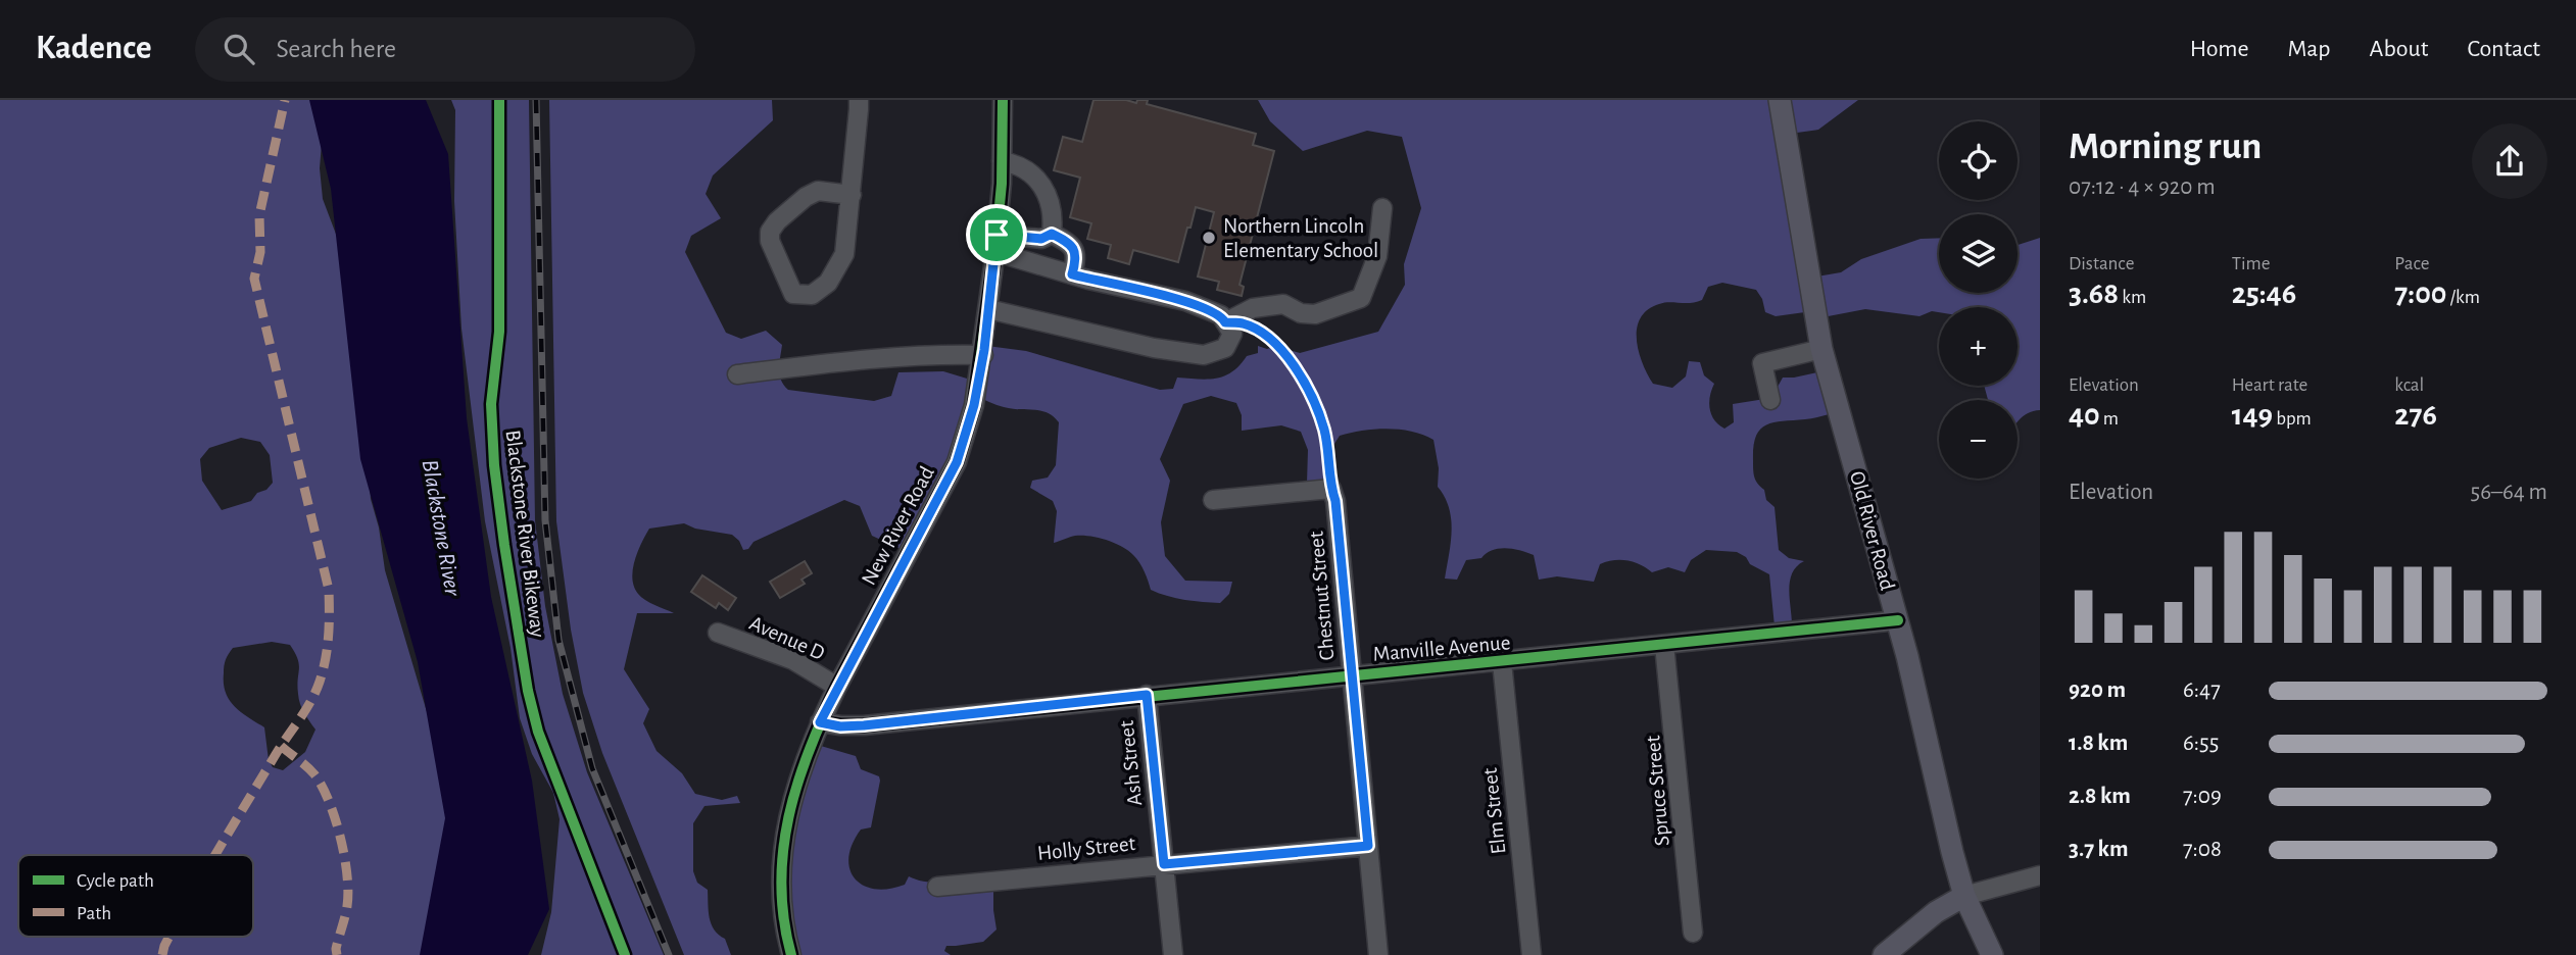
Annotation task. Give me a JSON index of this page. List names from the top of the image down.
{
  "streets": {
    "main road": ["Old River Road"],
    "street": [
      "New River Road",
      "Chestnut Street",
      "Avenue D",
      "Manville Avenue",
      "Ash Street",
      "Spruce Street",
      "Elm Street",
      "Holly Street"
    ],
    "cycle path": ["Blackstone River Bikeway"]
  },
  "crossings": [
    ["New River Road", "Avenue D"],
    ["New River Road", "Manville Avenue"],
    ["Old River Road", "Manville Avenue"],
    ["Chestnut Street", "Manville Avenue"],
    ["Chestnut Street", "Holly Street"],
    ["Manville Avenue", "Ash Street"],
    ["Manville Avenue", "Spruce Street"],
    ["Manville Avenue", "Elm Street"],
    ["Ash Street", "Holly Street"]
  ],
  "water": ["Blackstone River"],
  "places": ["Northern Lincoln Elementary School"],
  "legend": ["Cycle path", "Path"],
  "page": {
    "header": "Kadence",
    "search": "Search here",
    "nav": [
      "Home",
      "Map",
      "About",
      "Contact"
    ],
    "heading": ["Morning run", "07:12 · 4 × 920 m"],
    "map_buttons": ["+", "−"],
    "stats": [
      ["Distance", "3.68 km"],
      ["Time", "25:46"],
      ["Pace", "7:00 /km"],
      ["Elevation", "40 m"],
      ["Heart rate", "149 bpm"],
      ["kcal", "276"]
    ],
    "chart": ["Elevation", "56–64 m"],
    "list": [
      {
        "name": "920 m",
        "note": "6:47"
      },
      {
        "name": "1.8 km",
        "note": "6:55"
      },
      {
        "name": "2.8 km",
        "note": "7:09"
      },
      {
        "name": "3.7 km",
        "note": "7:08"
      }
    ]
  }
}
